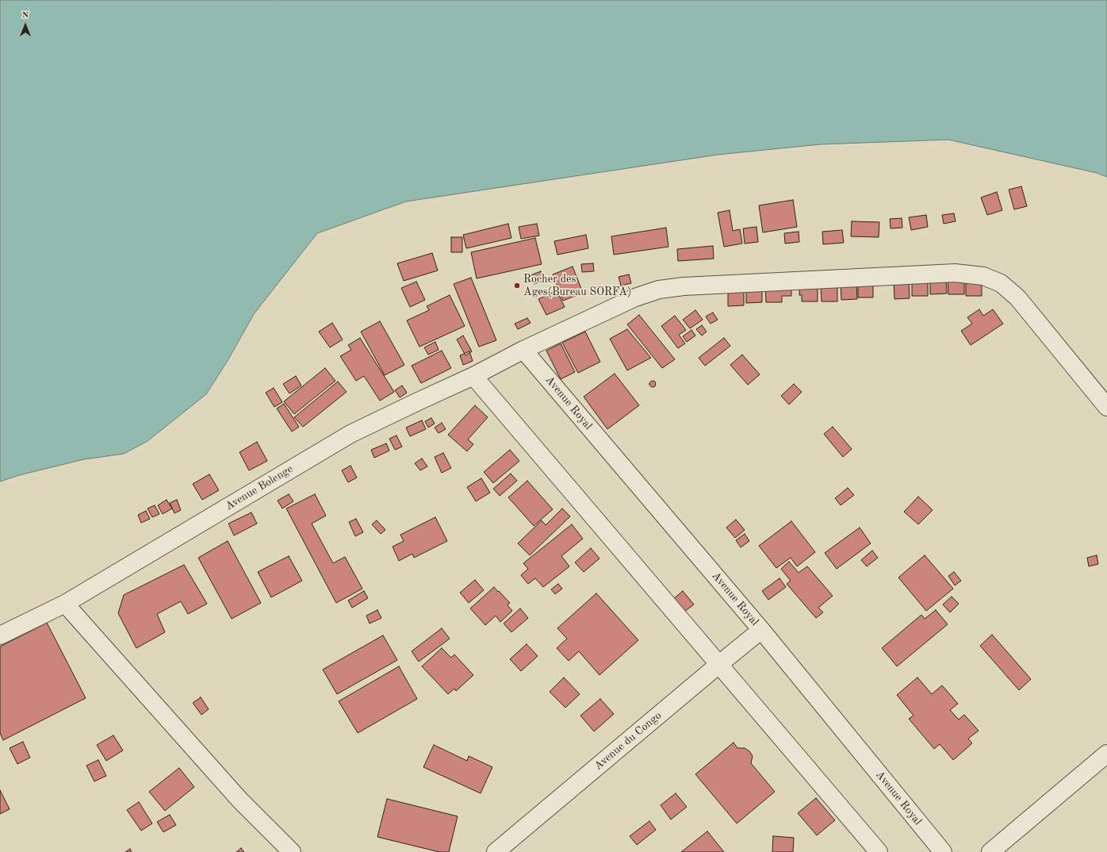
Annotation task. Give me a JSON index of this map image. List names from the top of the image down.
{
  "streets": {
    "street": ["Avenue Royal", "Avenue Bolenge", "Avenue du Congo"]
  },
  "crossings": [
    ["Avenue Royal", "Avenue Bolenge"],
    ["Avenue Royal", "Avenue du Congo"]
  ],
  "places": ["Rocher des Ages(Bureau SORFA)"],
  "north": "top"
}
